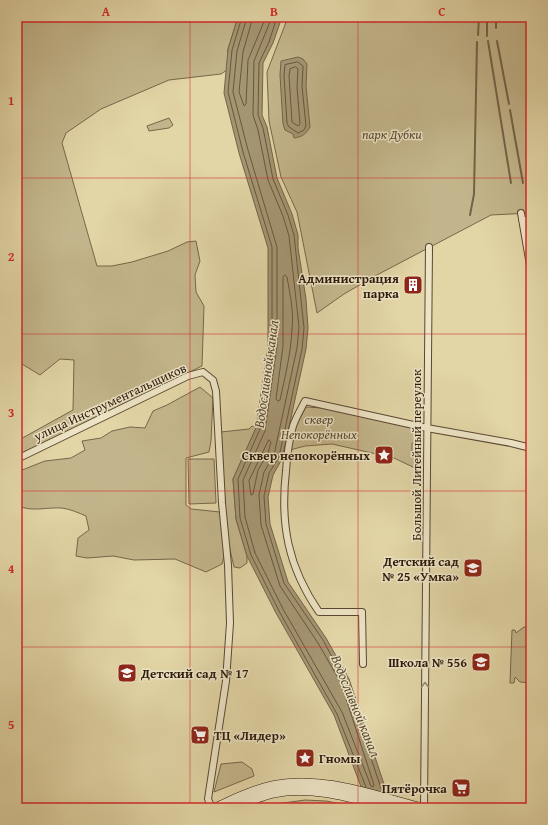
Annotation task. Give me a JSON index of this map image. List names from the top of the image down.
{
  "streets": {
    "street": ["улица Инструментальщиков", "Большой Литейный переулок"]
  },
  "one_way": ["Большой Литейный переулок"],
  "water": ["Водосливной канал"],
  "parks": ["парк Дубки", "сквер Непокорённых"],
  "places": {
    "building": ["Администрация парка"],
    "place": ["Сквер непокорённых", "Гномы"],
    "school or university": ["Детский сад № 25 «Умка»", "Школа № 556", "Детский сад № 17"],
    "supermarket": ["ТЦ «Лидер»", "Пятёрочка"]
  },
  "grid": {
    "columns": ["A", "B", "C"],
    "rows": [
      "1",
      "2",
      "3",
      "4",
      "5"
    ]
  }
}
